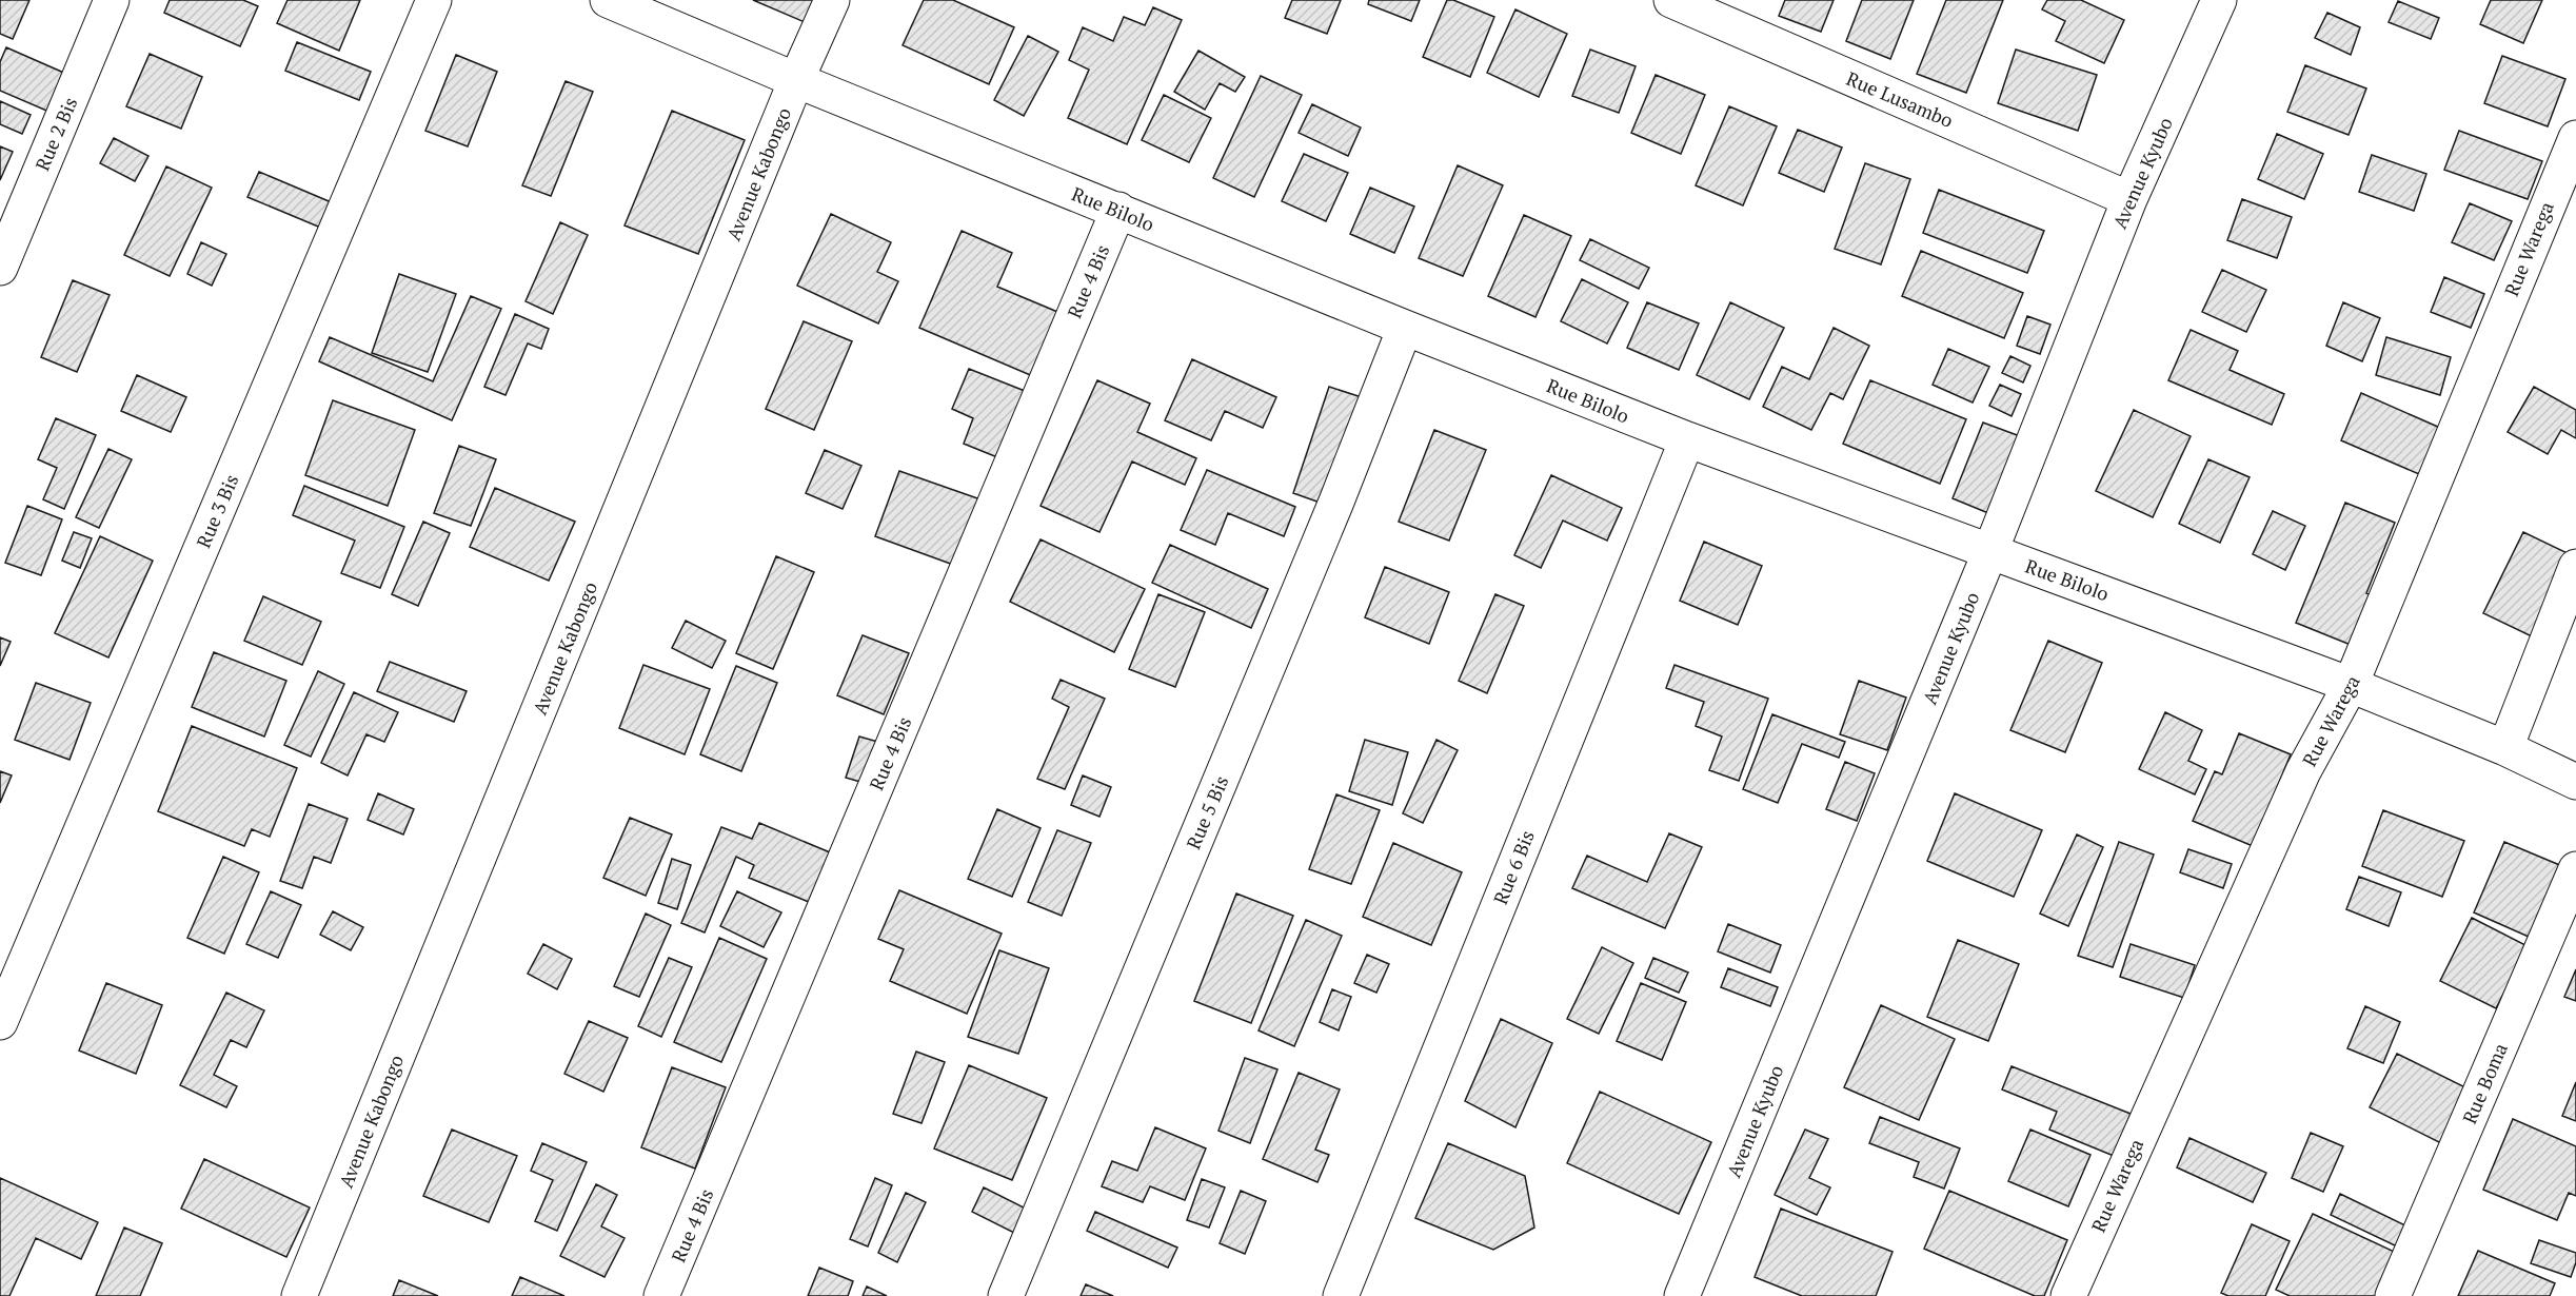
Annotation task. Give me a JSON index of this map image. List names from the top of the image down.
{
  "streets": {
    "street": [
      "Rue Lusambo",
      "Rue 2 Bis",
      "Avenue Kyubo",
      "Avenue Kabongo",
      "Rue Bilolo",
      "Rue Warega",
      "Rue 4 Bis",
      "Rue 3 Bis",
      "Rue 5 Bis",
      "Rue 6 Bis",
      "Rue Boma"
    ]
  },
  "crossings": [
    ["Rue Lusambo", "Avenue Kyubo"],
    ["Avenue Kyubo", "Rue Bilolo"],
    ["Avenue Kabongo", "Rue Bilolo"],
    ["Rue Bilolo", "Rue Warega"],
    ["Rue Bilolo", "Rue 4 Bis"],
    ["Rue Bilolo", "Rue 5 Bis"],
    ["Rue Bilolo", "Rue 6 Bis"]
  ]
}
